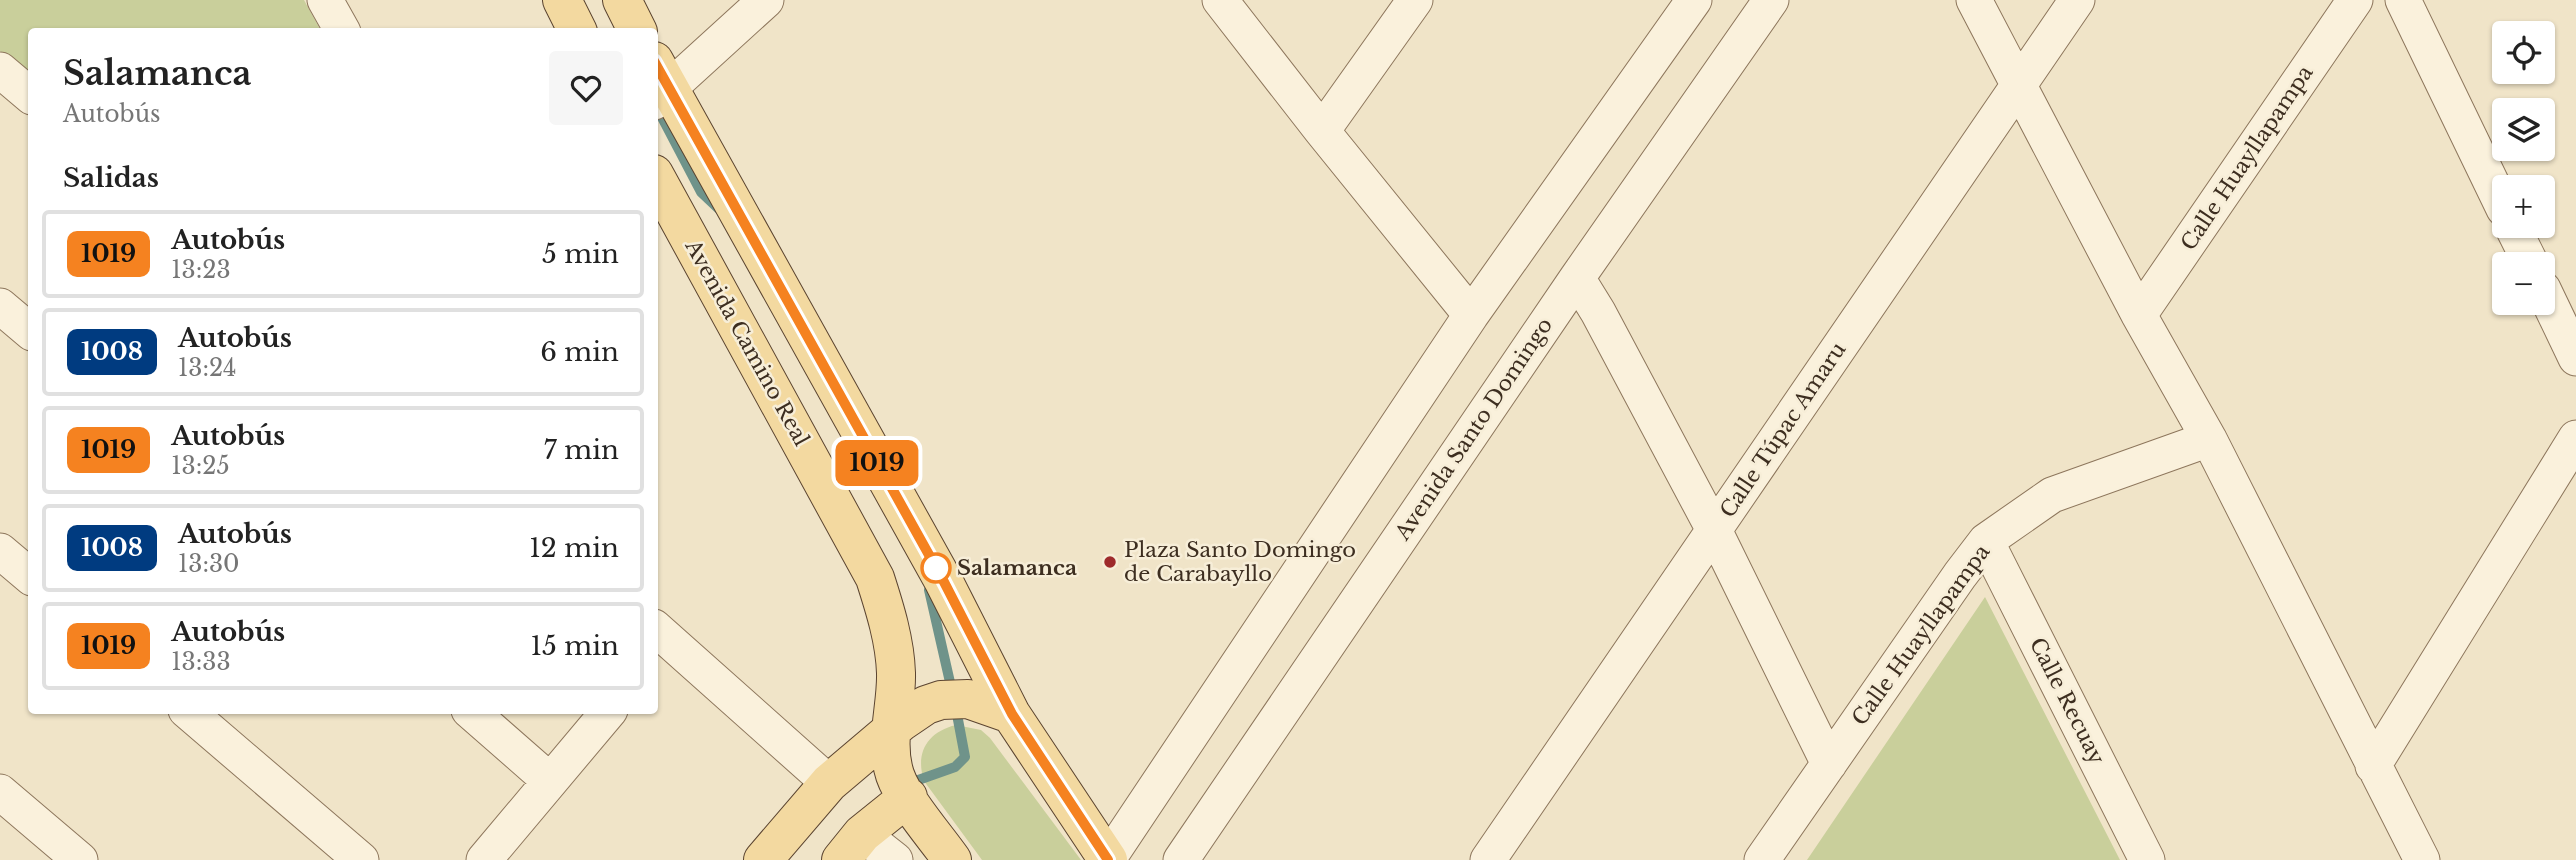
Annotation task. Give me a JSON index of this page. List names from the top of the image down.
{
  "streets": {
    "main road": ["Avenida Camino Real"],
    "street": [
      "Calle Huayllapampa",
      "Avenida Santo Domingo",
      "Calle Túpac Amaru",
      "Calle Recuay"
    ]
  },
  "crossings": [
    ["Calle Huayllapampa", "Calle Recuay"]
  ],
  "places": ["Plaza Santo Domingo de Carabayllo", "Salamanca"],
  "lines": ["bus line 1019"],
  "page": {
    "on_map": "1019",
    "map_buttons": ["+", "−"],
    "heading": [
      ["Salamanca", "Autobús"],
      "Salidas"
    ],
    "list": [
      {
        "mark": "1019",
        "name": "Autobús",
        "note": "13:23",
        "value": "5 min"
      },
      {
        "mark": "1008",
        "name": "Autobús",
        "note": "13:24",
        "value": "6 min"
      },
      {
        "mark": "1019",
        "name": "Autobús",
        "note": "13:25",
        "value": "7 min"
      },
      {
        "mark": "1008",
        "name": "Autobús",
        "note": "13:30",
        "value": "12 min"
      },
      {
        "mark": "1019",
        "name": "Autobús",
        "note": "13:33",
        "value": "15 min"
      }
    ]
  }
}
